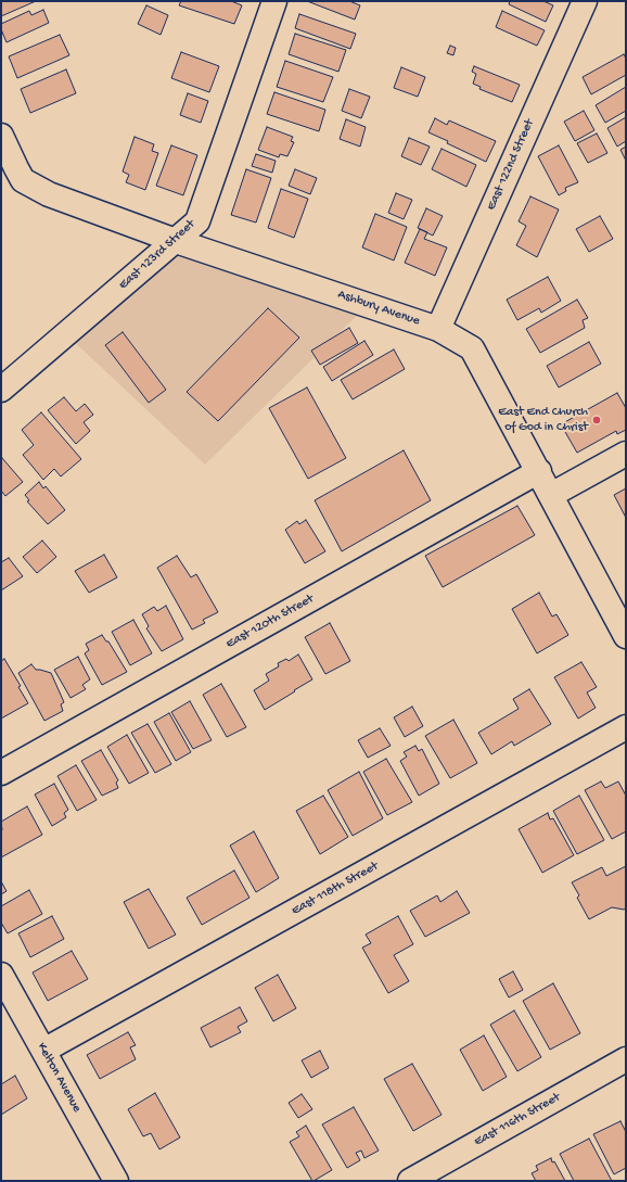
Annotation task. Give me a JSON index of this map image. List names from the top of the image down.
{
  "streets": {
    "street": [
      "East 122nd Street",
      "East 123rd Street",
      "Ashbury Avenue",
      "East 120th Street",
      "East 118th Street",
      "Kelton Avenue",
      "East 116th Street"
    ]
  },
  "crossings": [
    ["East 122nd Street", "Ashbury Avenue"],
    ["East 123rd Street", "Ashbury Avenue"],
    ["Ashbury Avenue", "East 120th Street"],
    ["East 118th Street", "Kelton Avenue"]
  ],
  "places": ["East End Church of God in Christ"]
}
